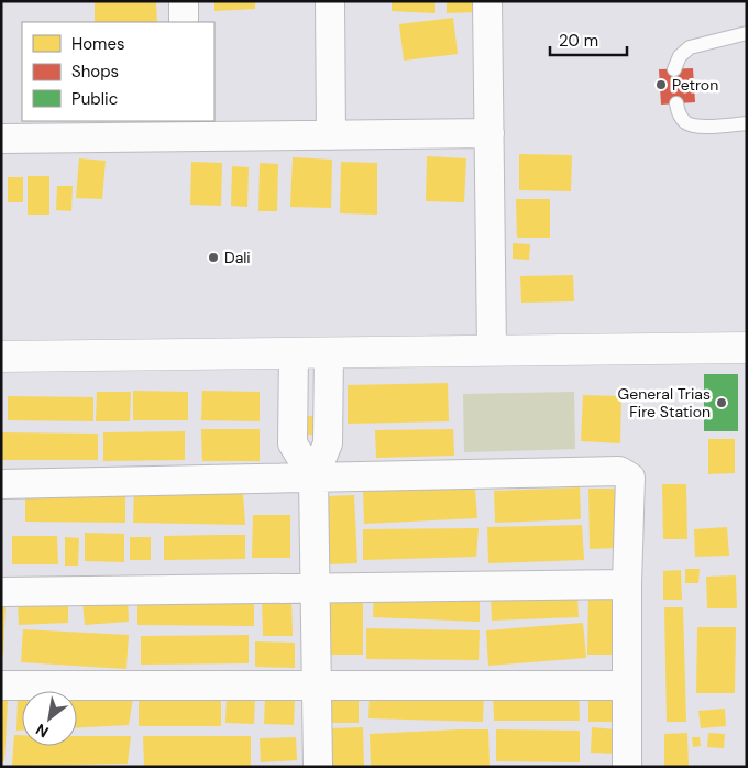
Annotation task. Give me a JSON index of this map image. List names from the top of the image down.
{
  "places": ["Petron", "Dali", "General Trias Fire Station"],
  "legend": ["Homes", "Shops", "Public"],
  "scale_bar": "20 m",
  "north": "bottom left"
}
